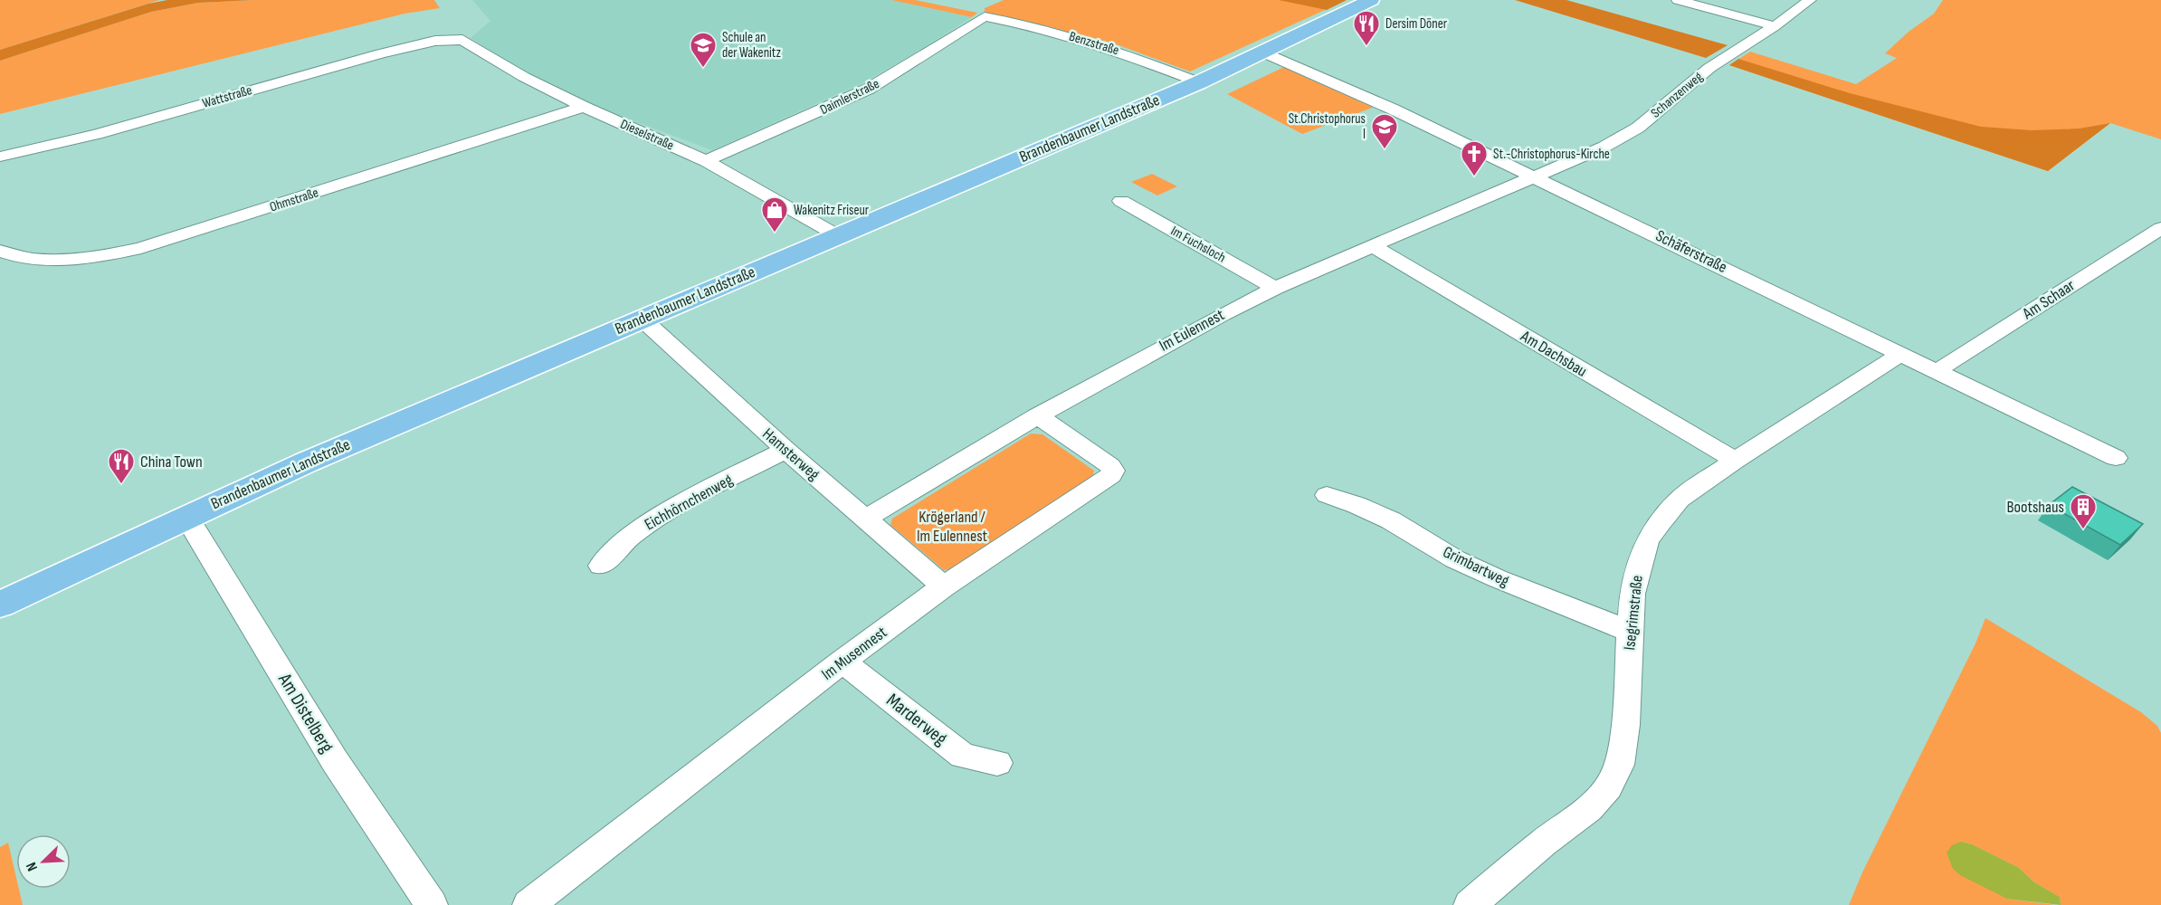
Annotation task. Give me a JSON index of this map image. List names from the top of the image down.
{
  "streets": {
    "main road": ["Brandenbaumer Landstraße"],
    "street": [
      "Benzstraße",
      "Schanzenweg",
      "Wattstraße",
      "Daimlerstraße",
      "Dieselstraße",
      "Ohmstraße",
      "Im Fuchsloch",
      "Schäferstraße",
      "Am Schaar",
      "Im Eulennest",
      "Am Dachsbau",
      "Hamsterweg",
      "Eichhörnchenweg",
      "Grimbartweg",
      "Isegrimstraße",
      "Im Musennest",
      "Am Distelberg",
      "Marderweg"
    ]
  },
  "crossings": [
    ["Benzstraße", "Daimlerstraße"],
    ["Benzstraße", "Brandenbaumer Landstraße"],
    ["Schanzenweg", "Schäferstraße"],
    ["Schanzenweg", "Im Eulennest"],
    ["Wattstraße", "Dieselstraße"],
    ["Daimlerstraße", "Dieselstraße"],
    ["Brandenbaumer Landstraße", "Dieselstraße"],
    ["Brandenbaumer Landstraße", "Schäferstraße"],
    ["Brandenbaumer Landstraße", "Hamsterweg"],
    ["Brandenbaumer Landstraße", "Am Distelberg"],
    ["Dieselstraße", "Ohmstraße"],
    ["Im Fuchsloch", "Im Eulennest"],
    ["Schäferstraße", "Am Schaar"],
    ["Schäferstraße", "Im Eulennest"],
    ["Schäferstraße", "Isegrimstraße"],
    ["Im Eulennest", "Am Dachsbau"],
    ["Im Eulennest", "Hamsterweg"],
    ["Im Eulennest", "Im Musennest"],
    ["Am Dachsbau", "Isegrimstraße"],
    ["Hamsterweg", "Eichhörnchenweg"],
    ["Hamsterweg", "Im Musennest"],
    ["Grimbartweg", "Isegrimstraße"],
    ["Im Musennest", "Marderweg"]
  ],
  "parks": ["Krögerland / Im Eulennest"],
  "places": {
    "restaurant": ["Dersim Döner", "China Town"],
    "school or university": ["Schule an der Wakenitz", "St.Christophorus I"],
    "church": ["St.-Christophorus-Kirche"],
    "shop": ["Wakenitz Friseur"],
    "building": ["Bootshaus"]
  },
  "north": "bottom left"
}
